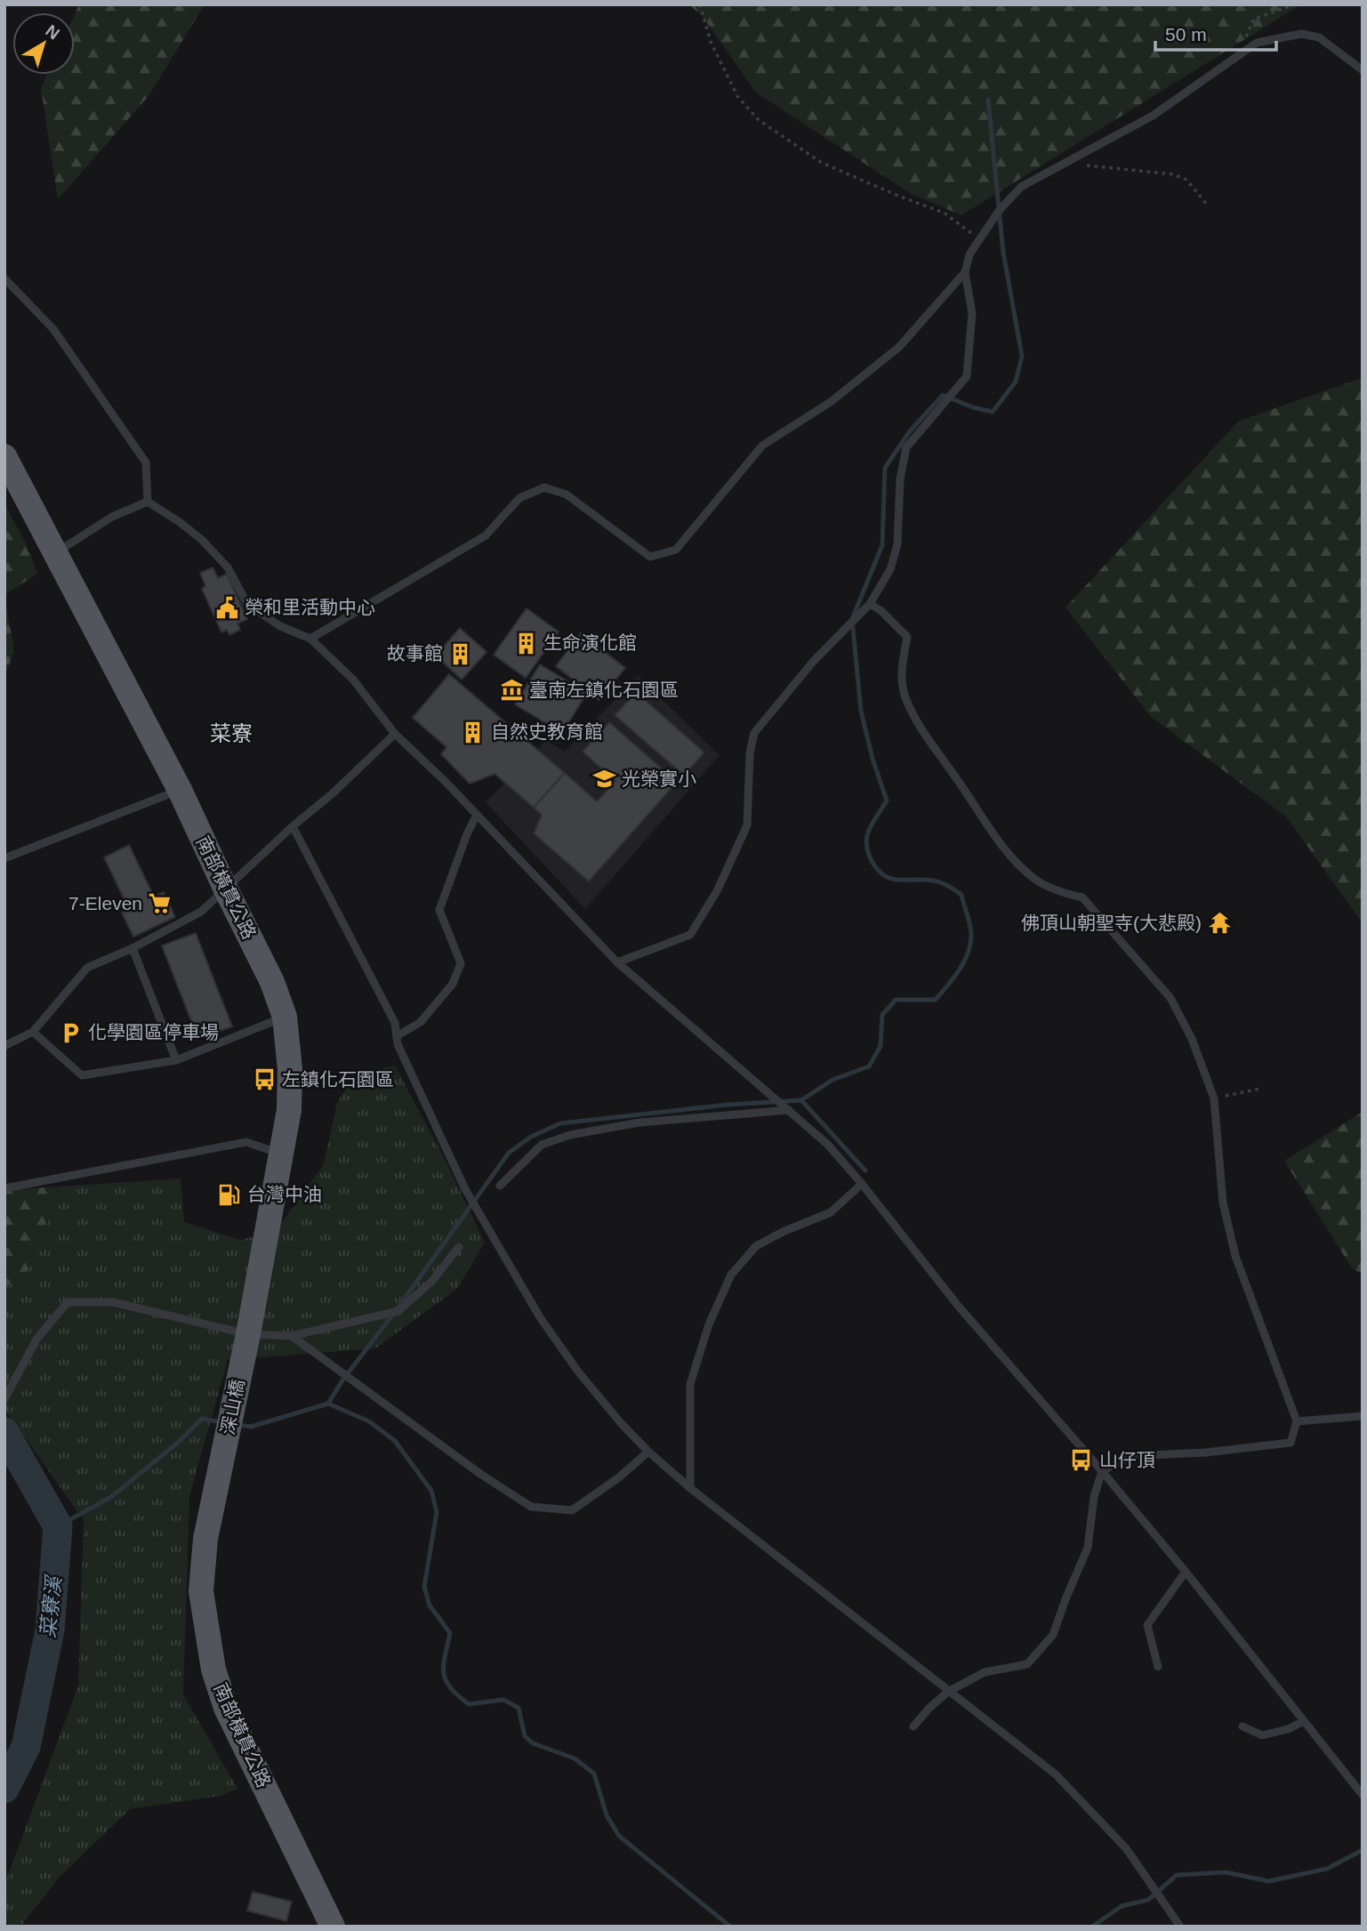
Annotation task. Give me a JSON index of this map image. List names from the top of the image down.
{
  "streets": {
    "main road": ["南部橫貫公路", "深山橋"]
  },
  "crossings": [
    ["南部橫貫公路", "深山橋"]
  ],
  "districts": ["菜寮"],
  "water": ["菜竂溪"],
  "places": {
    "public building": ["榮和里活動中心"],
    "building": ["生命演化館", "故事館", "自然史教育館"],
    "museum": ["臺南左鎮化石園區"],
    "school or university": ["光榮實小"],
    "supermarket": ["7-Eleven"],
    "temple": ["佛頂山朝聖寺(大悲殿)"],
    "parking": ["化學園區停車場"],
    "bus stop": ["左鎮化石園區", "山仔頂"],
    "fuel station": ["台灣中油"]
  },
  "scale_bar": "50 m",
  "north": "top right"
}
